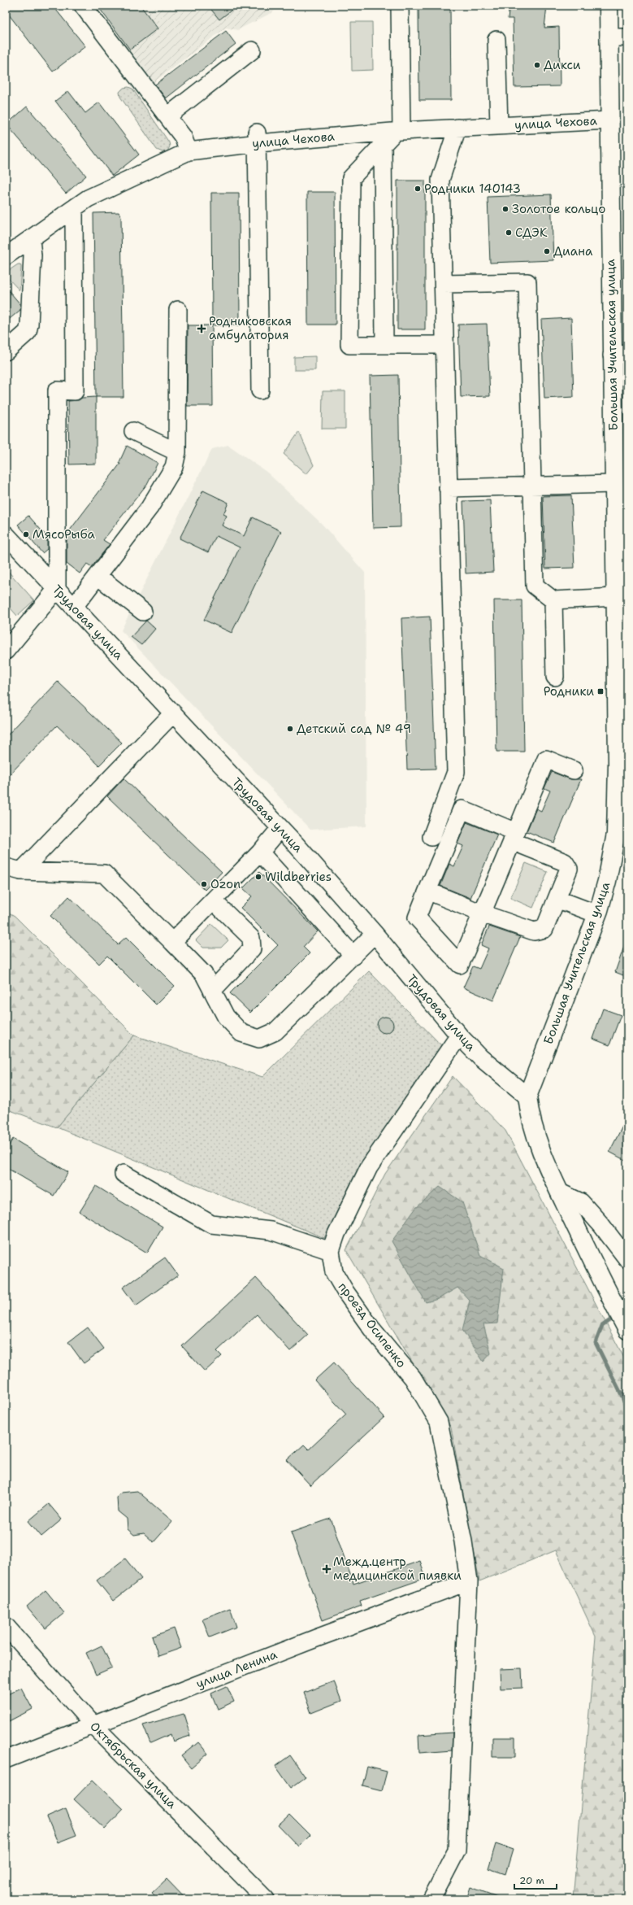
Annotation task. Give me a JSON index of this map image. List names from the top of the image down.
{
  "streets": {
    "main road": ["Большая Учительская улица"],
    "street": [
      "улица Чехова",
      "Трудовая улица",
      "проезд Осипенко",
      "улица Ленина",
      "Октябрьская улица"
    ]
  },
  "crossings": [
    ["улица Чехова", "Большая Учительская улица"],
    ["Большая Учительская улица", "Трудовая улица"],
    ["Трудовая улица", "проезд Осипенко"],
    ["проезд Осипенко", "улица Ленина"],
    ["улица Ленина", "Октябрьская улица"]
  ],
  "places": {
    "other": [
      "Дикси",
      "Родники 140143",
      "Золотое кольцо",
      "СДЭК",
      "Диана",
      "МясоРыба",
      "Детский сад № 49",
      "Wildberries",
      "Ozon"
    ],
    "health": ["Родниковская амбулатория", "Межд.центр медицинской пиявки"],
    "transit": ["Родники"]
  },
  "scale_bar": "20 m"
}
